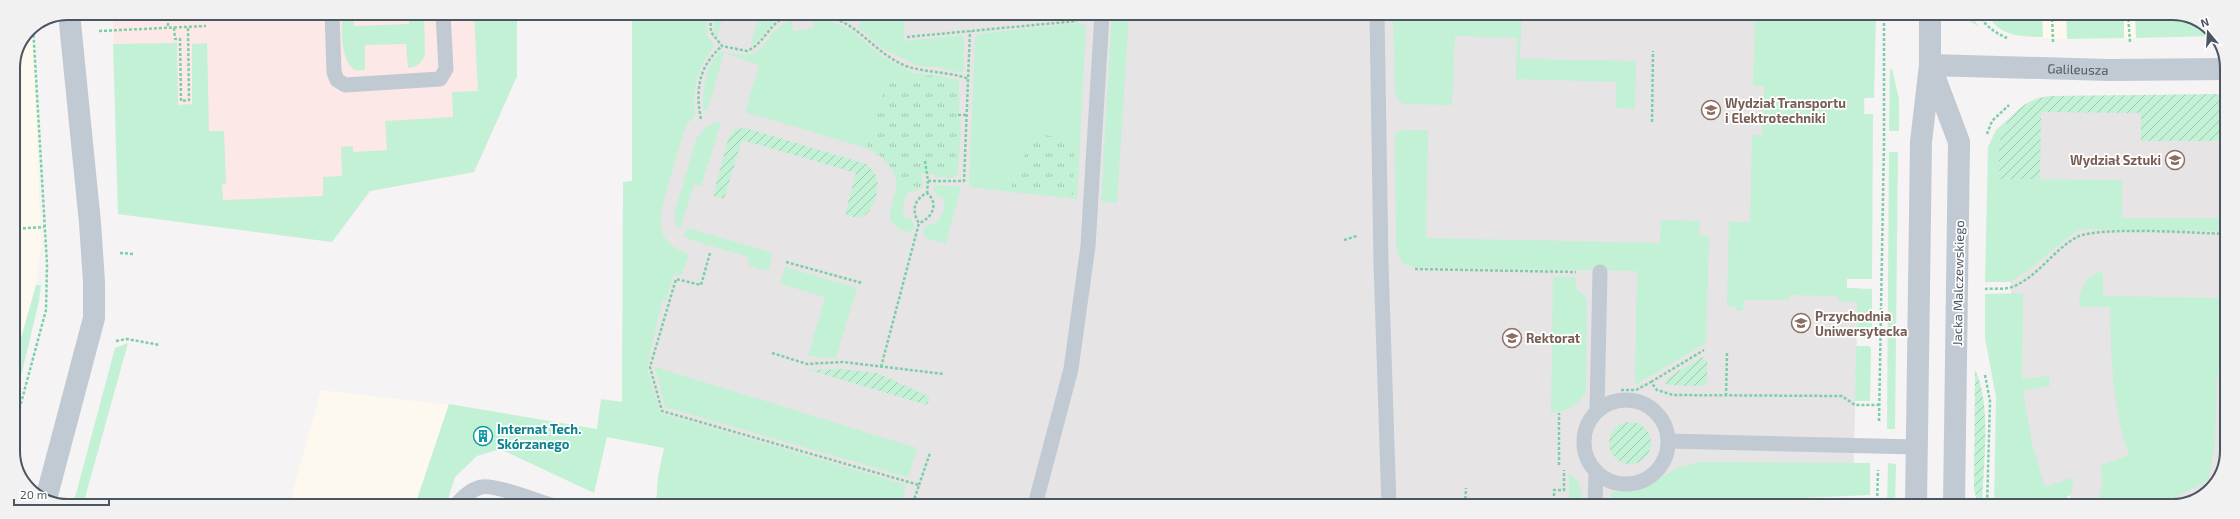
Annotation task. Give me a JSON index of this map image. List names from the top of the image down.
{
  "streets": {
    "street": ["Galileusza", "Jacka Malczewskiego"]
  },
  "crossings": [
    ["Galileusza", "Jacka Malczewskiego"]
  ],
  "places": {
    "school or university": [
      "Wydział Transportu i Elektrotechniki",
      "Wydział Sztuki",
      "Przychodnia Uniwersytecka",
      "Rektorat"
    ],
    "building": ["Internat Tech. Skórzanego"]
  },
  "scale_bar": "20 m",
  "north": "top"
}
